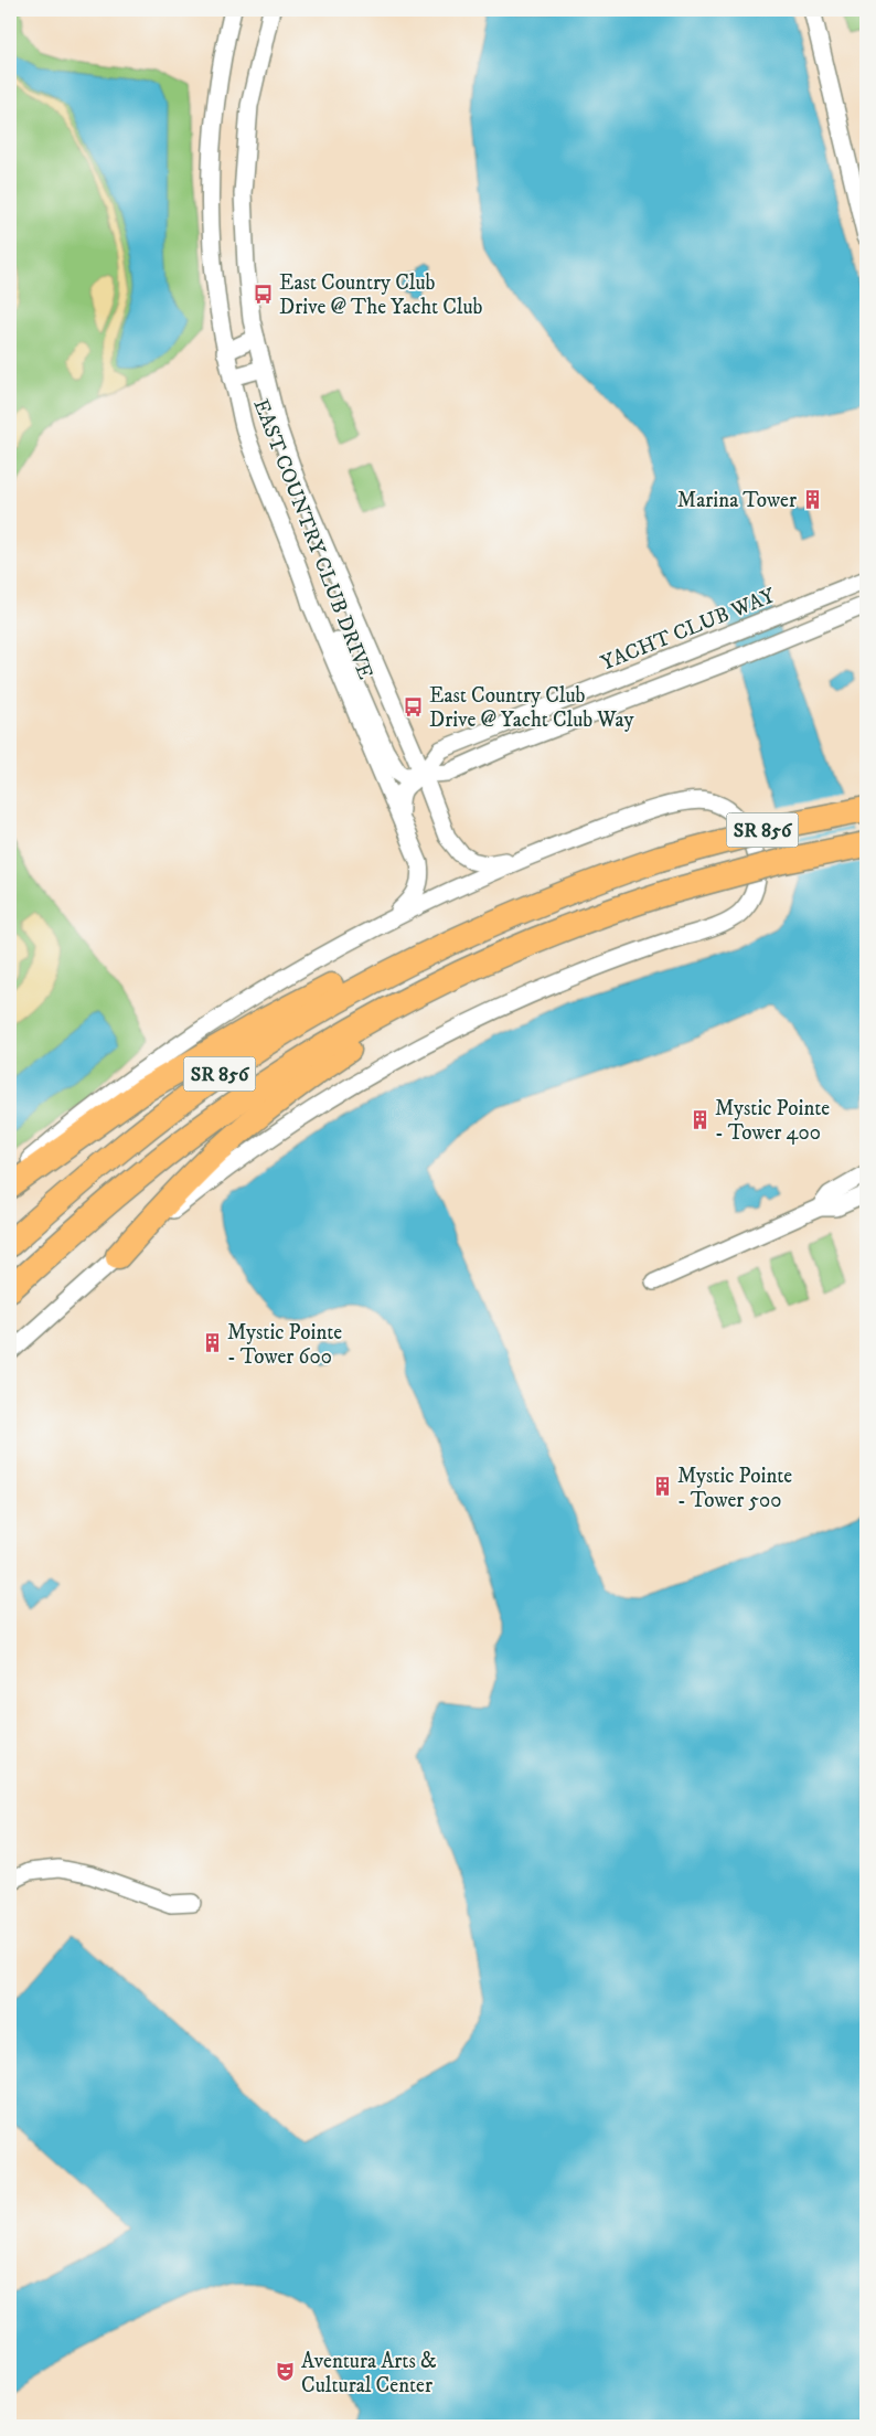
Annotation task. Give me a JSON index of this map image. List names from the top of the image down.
{
  "streets": {
    "highway": ["SR 856"],
    "street": ["EAST COUNTRY CLUB DRIVE", "YACHT CLUB WAY"]
  },
  "crossings": [
    ["EAST COUNTRY CLUB DRIVE", "YACHT CLUB WAY"]
  ],
  "places": {
    "bus stop": ["East Country Club Drive @ The Yacht Club", "East Country Club Drive @ Yacht Club Way"],
    "building": [
      "Marina Tower",
      "Mystic Pointe - Tower 400",
      "Mystic Pointe - Tower 600",
      "Mystic Pointe - Tower 500"
    ],
    "theatre": ["Aventura Arts & Cultural Center"]
  }
}
